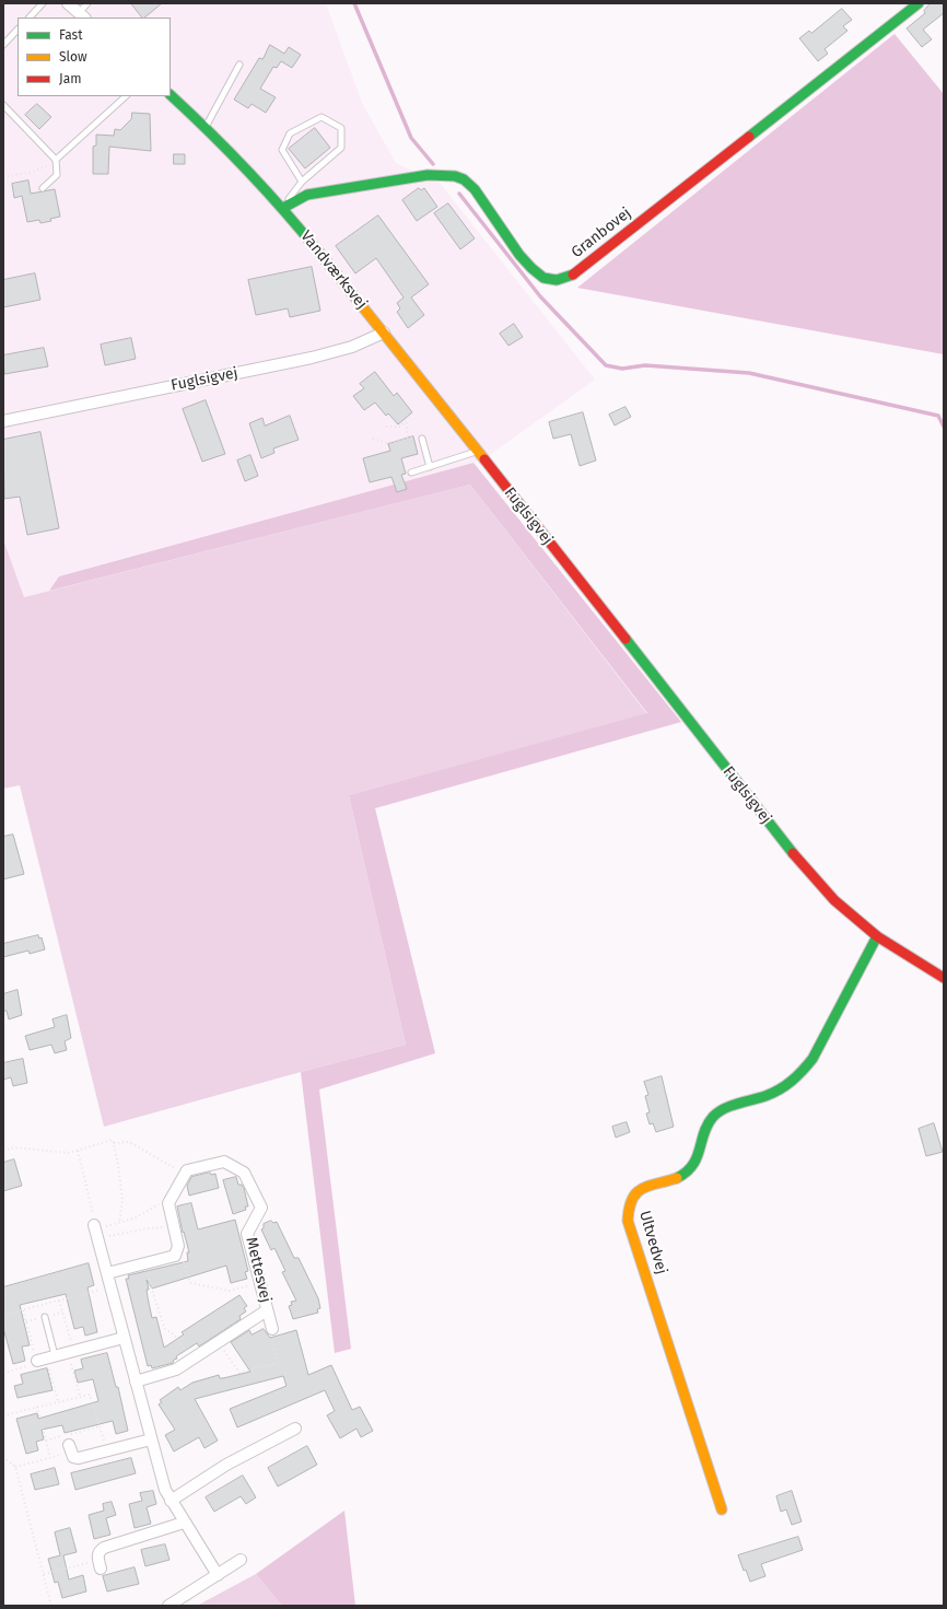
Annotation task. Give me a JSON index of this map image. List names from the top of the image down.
{
  "streets": {
    "street": [
      "Granbovej",
      "Vandværksvej",
      "Fuglsigvej",
      "Ultvedvej",
      "Mettesvej"
    ]
  },
  "crossings": [
    ["Granbovej", "Vandværksvej"],
    ["Vandværksvej", "Fuglsigvej"],
    ["Fuglsigvej", "Ultvedvej"]
  ],
  "legend": ["Fast", "Slow", "Jam"]
}
